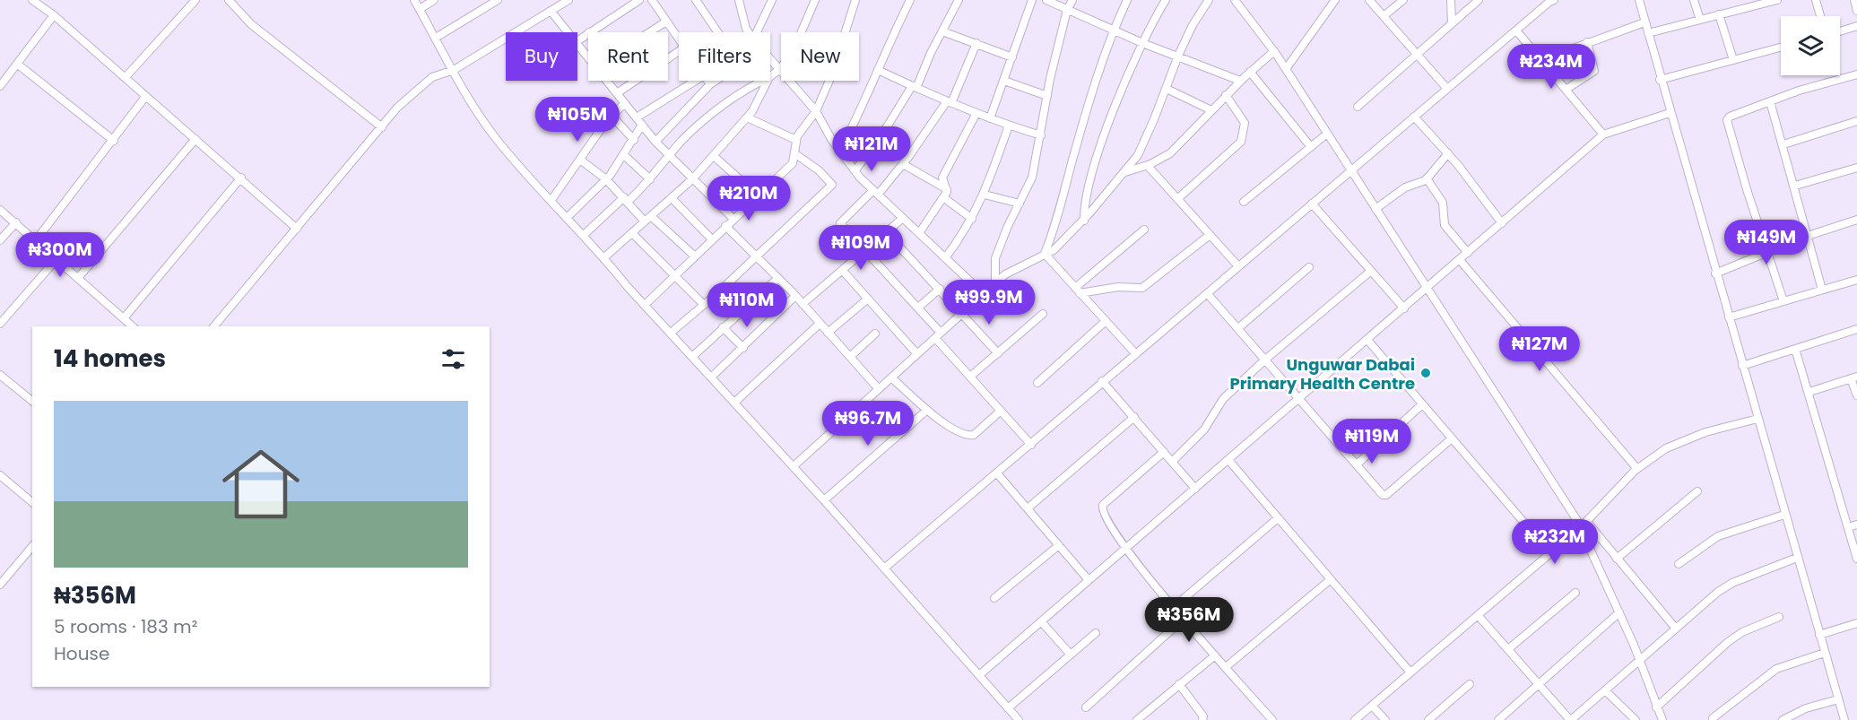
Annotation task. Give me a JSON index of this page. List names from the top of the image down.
{
  "places": ["Unguwar Dabai Primary Health Centre"],
  "page": {
    "chip": [
      "Buy",
      "Rent",
      "Filters",
      "New"
    ],
    "price": [
      "₦234M",
      "₦105M",
      "₦121M",
      "₦210M",
      "₦149M",
      "₦109M",
      "₦300M",
      "₦99.9M",
      "₦110M",
      "₦127M",
      "₦96.7M",
      "₦119M",
      "₦232M",
      "₦356M"
    ],
    "heading": "14 homes",
    "list": [
      {
        "name": "₦356M",
        "note": "5 rooms · 183 m² · House"
      }
    ]
  }
}
